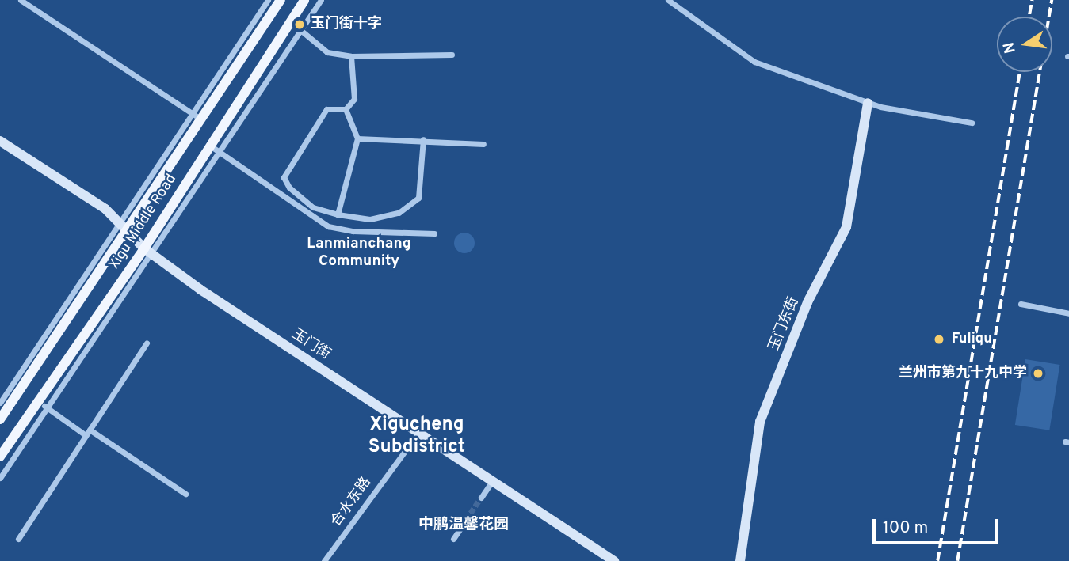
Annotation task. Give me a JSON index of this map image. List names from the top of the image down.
{
  "streets": {
    "main road": ["Xigu Middle Road"],
    "street": ["玉门东街", "玉门街", "合水东路"]
  },
  "crossings": [
    ["Xigu Middle Road", "玉门街"],
    ["玉门街", "合水东路"]
  ],
  "districts": ["Lanmianchang Community", "Xigucheng Subdistrict", "中鹏温馨花园"],
  "places": ["玉门街十字", "Fuliqu", "兰州市第九十九中学"],
  "scale_bar": "100 m",
  "north": "left"
}
